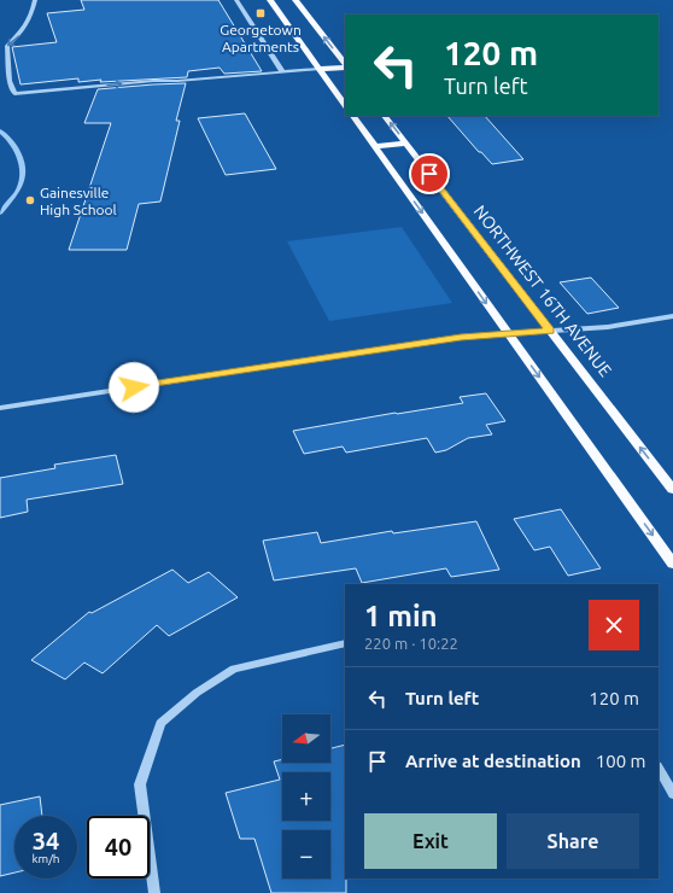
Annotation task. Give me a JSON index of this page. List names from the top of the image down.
{
  "streets": {
    "main road": ["NORTHWEST 16TH AVENUE"]
  },
  "places": {
    "transit": ["Georgetown Apartments"],
    "other": ["Gainesville High School"]
  },
  "north": "left",
  "page": {
    "turn": ["120 m", "Turn left"],
    "heading": ["1 min", "220 m · 10:22"],
    "list": [
      {
        "name": "Turn left",
        "value": "120 m"
      },
      {
        "name": "Arrive at destination",
        "value": "100 m"
      }
    ],
    "map_buttons": ["+", "−"],
    "buttons": ["Exit", "Share"],
    "speed": "34 km/h",
    "limit": "40"
  }
}
